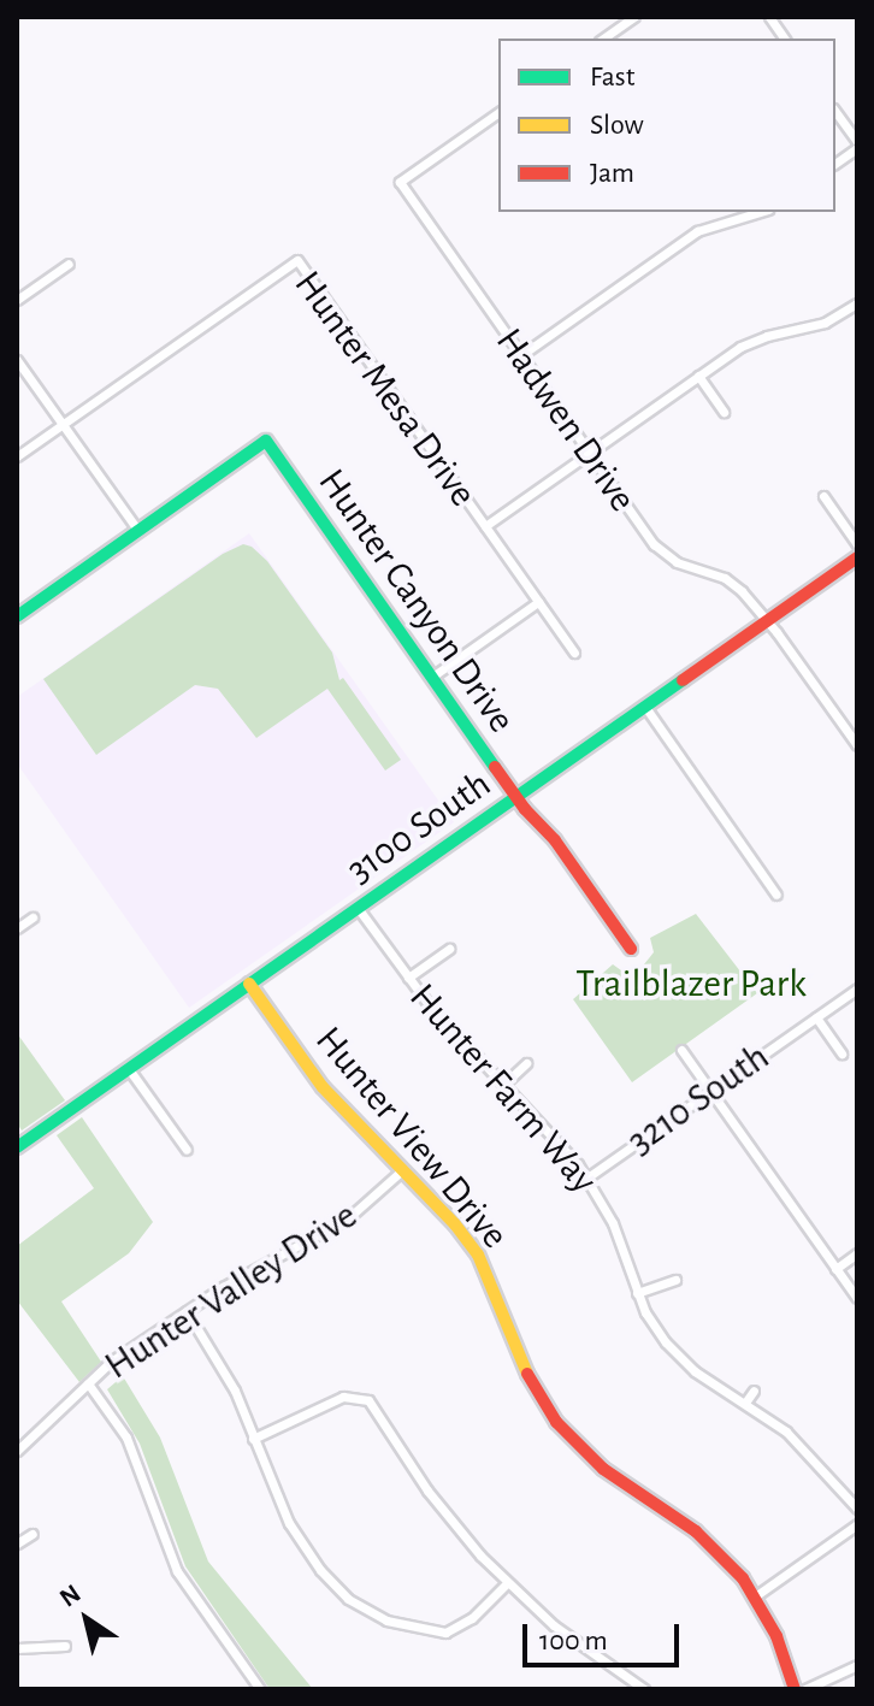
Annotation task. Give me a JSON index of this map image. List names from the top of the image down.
{
  "streets": {
    "street": [
      "Hunter Mesa Drive",
      "Hadwen Drive",
      "Hunter Canyon Drive",
      "3100 South",
      "Hunter Farm Way",
      "3210 South",
      "Hunter View Drive",
      "Hunter Valley Drive"
    ]
  },
  "crossings": [
    ["Hadwen Drive", "3100 South"],
    ["Hunter Canyon Drive", "3100 South"],
    ["3100 South", "Hunter Farm Way"],
    ["3100 South", "Hunter View Drive"],
    ["Hunter Farm Way", "3210 South"],
    ["Hunter View Drive", "Hunter Valley Drive"]
  ],
  "parks": ["Trailblazer Park"],
  "legend": ["Fast", "Slow", "Jam"],
  "scale_bar": "100 m",
  "north": "top left"
}
